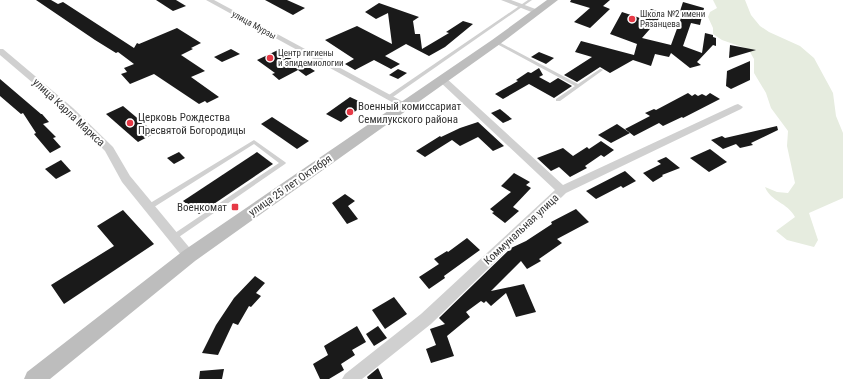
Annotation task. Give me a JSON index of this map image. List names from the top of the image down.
{
  "streets": {
    "street": [
      "улица Мурзы",
      "улица Карла Маркса",
      "улица 25 лет Октября",
      "Коммунальная улица"
    ]
  },
  "crossings": [
    ["улица Мурзы", "улица 25 лет Октября"],
    ["улица Карла Маркса", "улица 25 лет Октября"]
  ],
  "places": {
    "other": [
      "Школа №2 имени Рязанцева",
      "Центр гигиены и эпидемиологии",
      "Военный комиссариат Семилукского района",
      "Церковь Рождества Пресвятой Богородицы"
    ],
    "transit": ["Военкомат"]
  }
}
